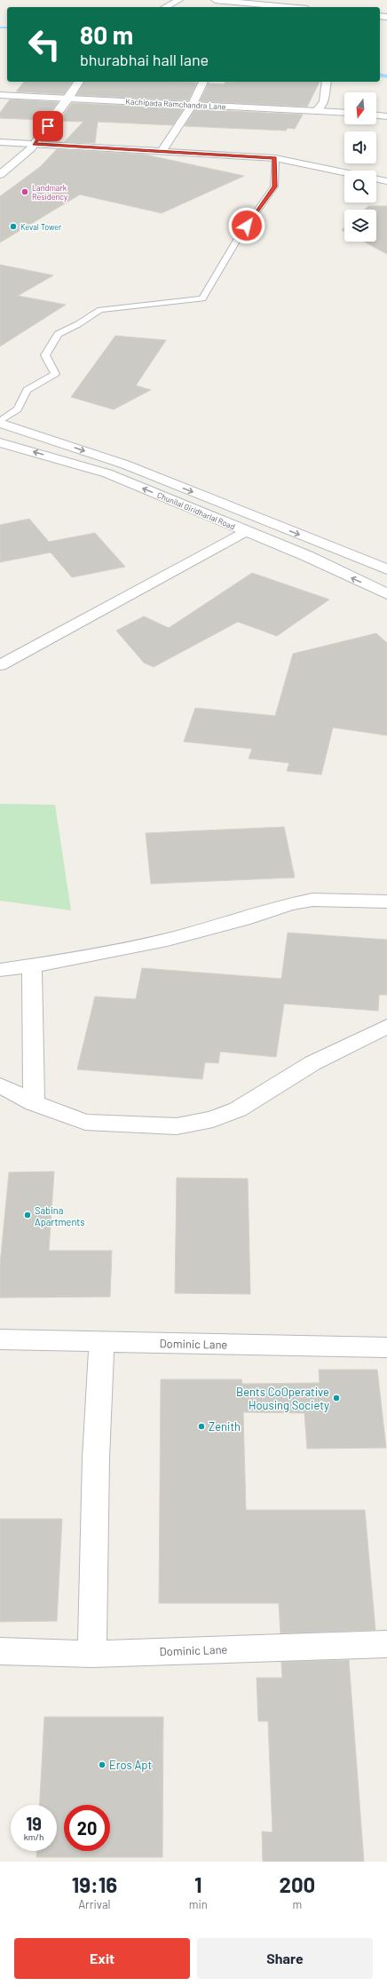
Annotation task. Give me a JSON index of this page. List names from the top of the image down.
{
  "streets": {
    "street": ["Kachipada Ramchandra Lane", "Chunilal Giridharlal Road", "Dominic Lane"]
  },
  "places": [
    "Landmark Residency",
    "Keval Tower",
    "Sabina Apartments",
    "Bents CoOperative Housing Society",
    "Zenith",
    "Eros Apt"
  ],
  "north": "bottom",
  "page": {
    "turn": ["80 m", "bhurabhai hall lane"],
    "speed": "19 km/h",
    "limit": "20",
    "eta": [
      "19:16",
      "Arrival",
      "1",
      "min",
      "200",
      "m"
    ],
    "buttons": ["Exit", "Share"]
  }
}
